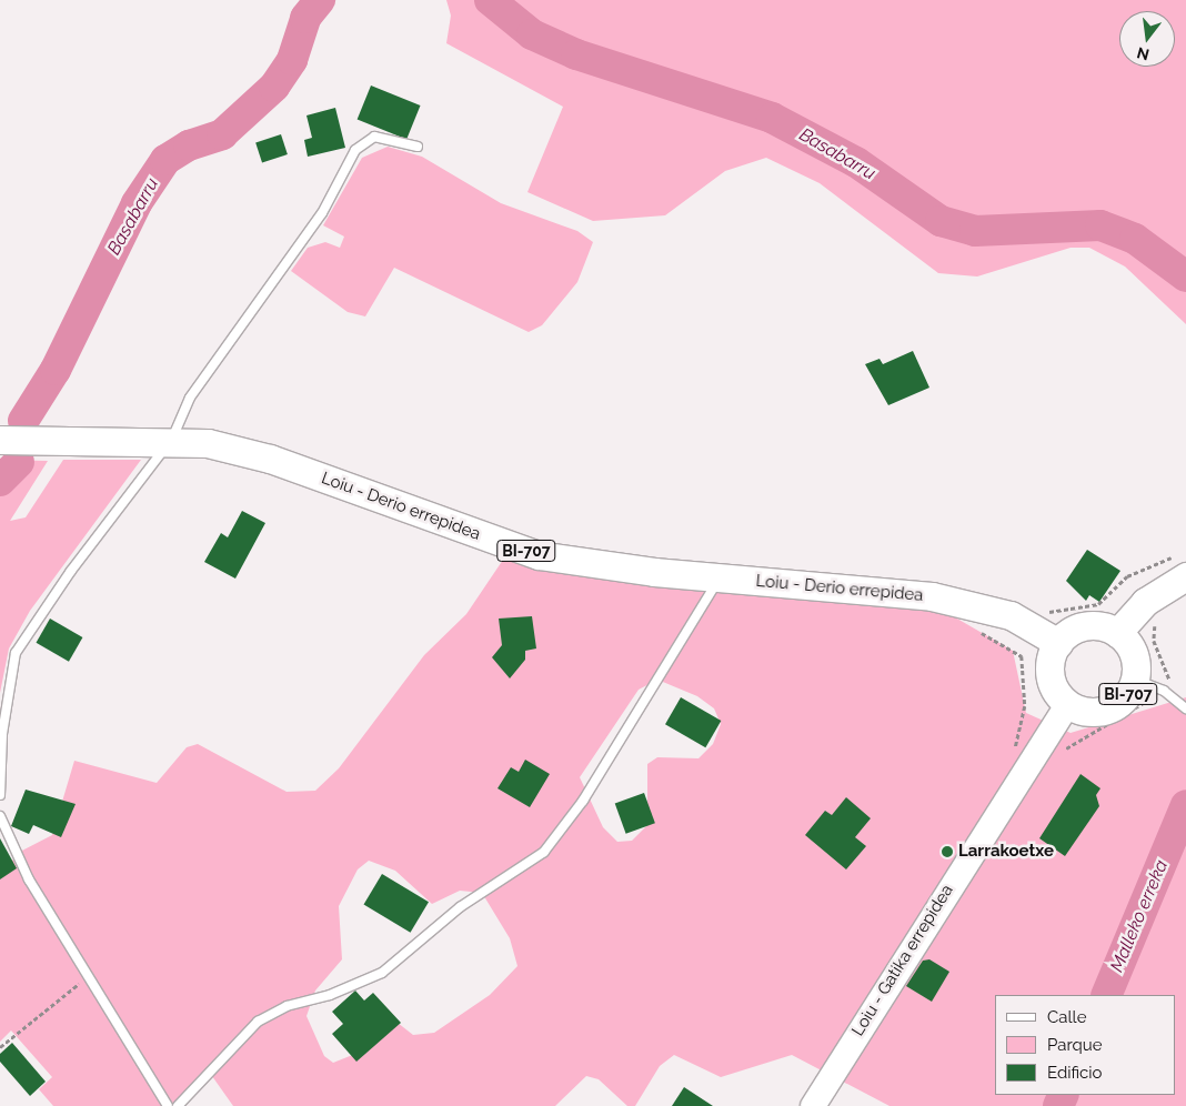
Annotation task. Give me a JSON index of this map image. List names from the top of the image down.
{
  "streets": {
    "main road": ["Loiu - Derio errepidea", "BI-707"],
    "street": ["Loiu - Gatika errepidea"]
  },
  "crossings": [
    ["Loiu - Derio errepidea", "BI-707"],
    ["Loiu - Derio errepidea", "Loiu - Gatika errepidea"],
    ["BI-707", "Loiu - Gatika errepidea"]
  ],
  "water": ["Basabarru", "Malleko erreka"],
  "places": ["Larrakoetxe"],
  "legend": ["Calle", "Parque", "Edificio"],
  "north": "bottom"
}
